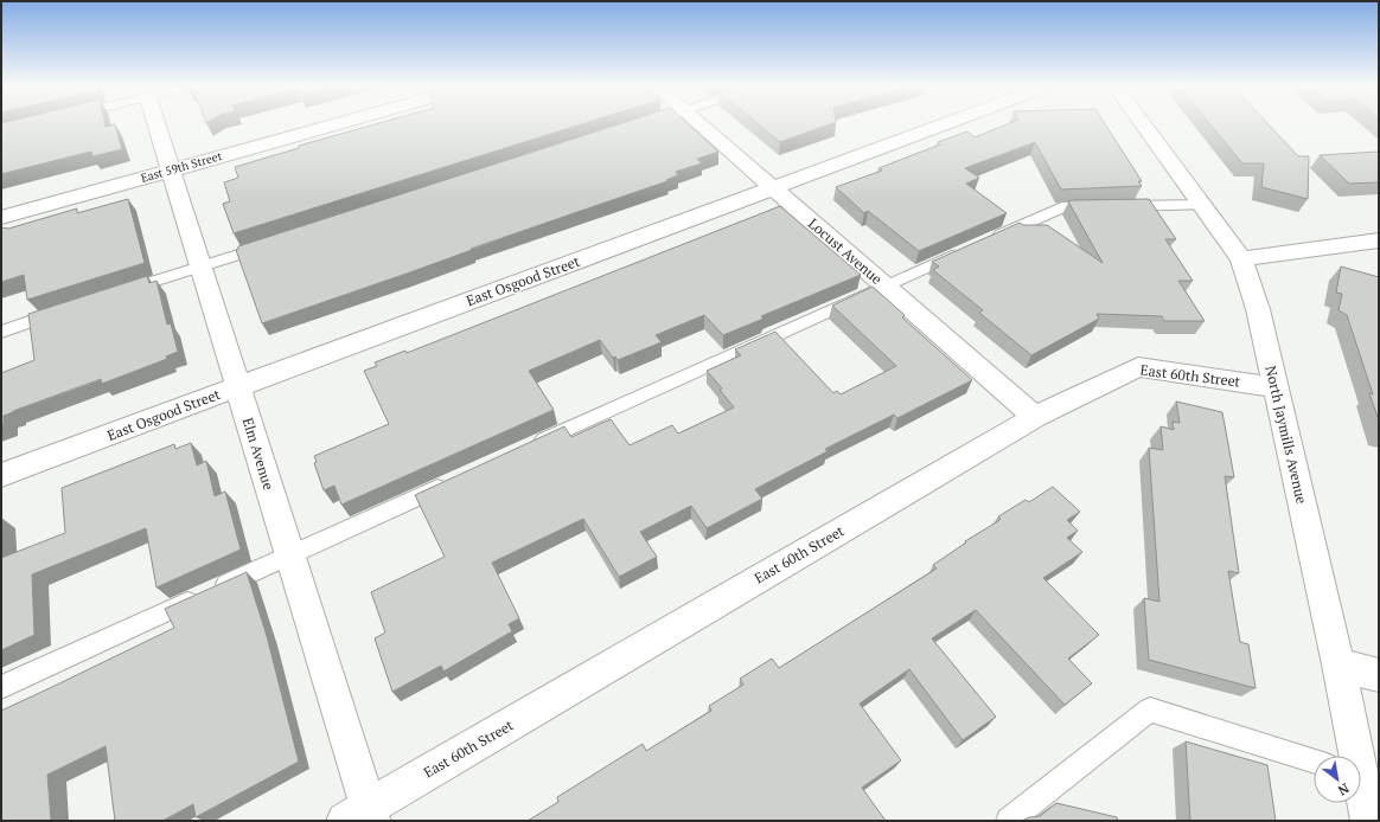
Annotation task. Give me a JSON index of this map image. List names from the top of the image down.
{
  "streets": {
    "street": [
      "East 59th Street",
      "Locust Avenue",
      "East Osgood Street",
      "East 60th Street",
      "North Jaymills Avenue",
      "Elm Avenue"
    ]
  },
  "crossings": [
    ["East 59th Street", "Elm Avenue"],
    ["Locust Avenue", "East Osgood Street"],
    ["Locust Avenue", "East 60th Street"],
    ["East Osgood Street", "Elm Avenue"],
    ["East 60th Street", "North Jaymills Avenue"],
    ["East 60th Street", "Elm Avenue"]
  ],
  "north": "bottom right"
}
